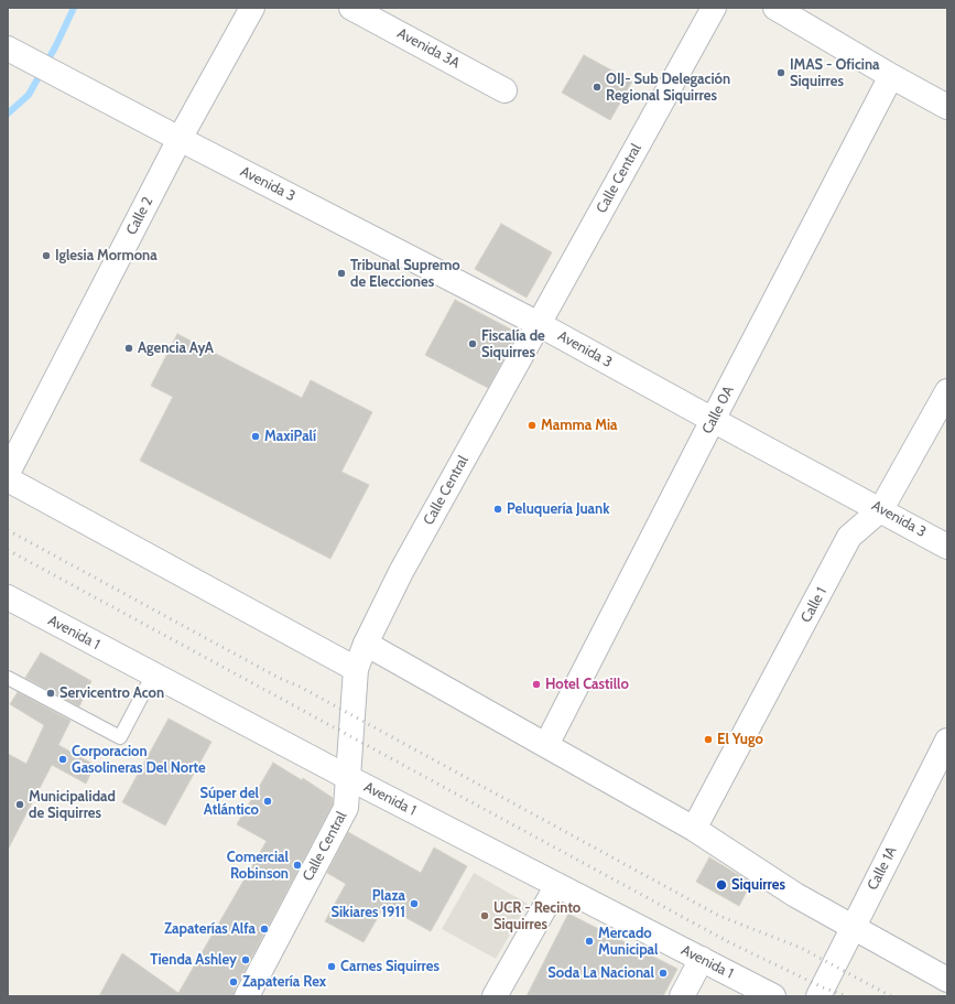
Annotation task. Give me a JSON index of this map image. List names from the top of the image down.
{
  "streets": {
    "street": [
      "Avenida 3A",
      "Calle Central",
      "Avenida 3",
      "Calle 2",
      "Calle 0A",
      "Calle 1",
      "Avenida 1",
      "Calle 1A"
    ]
  },
  "crossings": [
    ["Calle Central", "Avenida 3"],
    ["Calle Central", "Avenida 1"],
    ["Avenida 3", "Calle 2"],
    ["Avenida 3", "Calle 0A"],
    ["Avenida 3", "Calle 1"]
  ],
  "places": [
    "IMAS - Oficina Siquirres",
    "OIJ- Sub Delegación Regional Siquirres",
    "Iglesia Mormona",
    "Tribunal Supremo de Elecciones",
    "Fiscalía de Siquirres",
    "Agencia AyA",
    "Mamma Mia",
    "MaxiPalí",
    "Peluquería Juank",
    "Hotel Castillo",
    "Servicentro Acon",
    "El Yugo",
    "Corporacion Gasolineras Del Norte",
    "Súper del Atlántico",
    "Municipalidad de Siquirres",
    "Comercial Robinson",
    "Siquirres",
    "Plaza Sikiares 1911",
    "UCR - Recinto Siquirres",
    "Zapaterías Alfa",
    "Mercado Municipal",
    "Tienda Ashley",
    "Carnes Siquirres",
    "Soda La Nacional",
    "Zapatería Rex"
  ]
}
